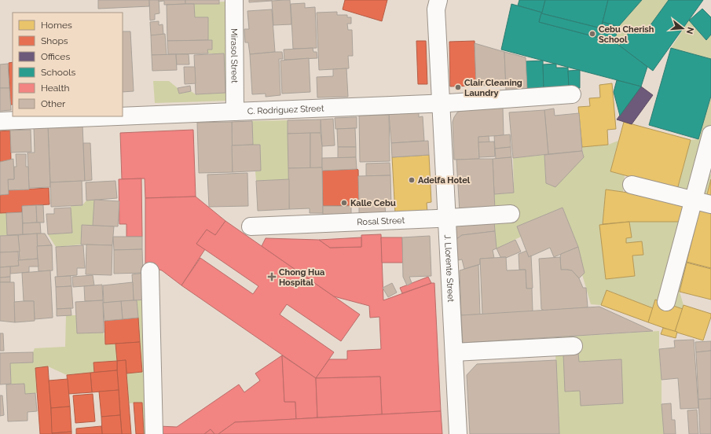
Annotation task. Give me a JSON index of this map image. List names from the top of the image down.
{
  "streets": {
    "street": [
      "Mirasol Street",
      "C. Rodriguez Street",
      "Rosal Street",
      "J. Llorente Street"
    ]
  },
  "crossings": [
    ["Mirasol Street", "C. Rodriguez Street"],
    ["C. Rodriguez Street", "J. Llorente Street"],
    ["Rosal Street", "J. Llorente Street"]
  ],
  "places": {
    "other": [
      "Cebu Cherish School",
      "Clair Cleaning Laundry",
      "Adelfa Hotel",
      "Kalle Cebu"
    ],
    "health": ["Chong Hua Hospital"]
  },
  "legend": [
    "Homes",
    "Shops",
    "Offices",
    "Schools",
    "Health",
    "Other"
  ],
  "north": "right"
}
